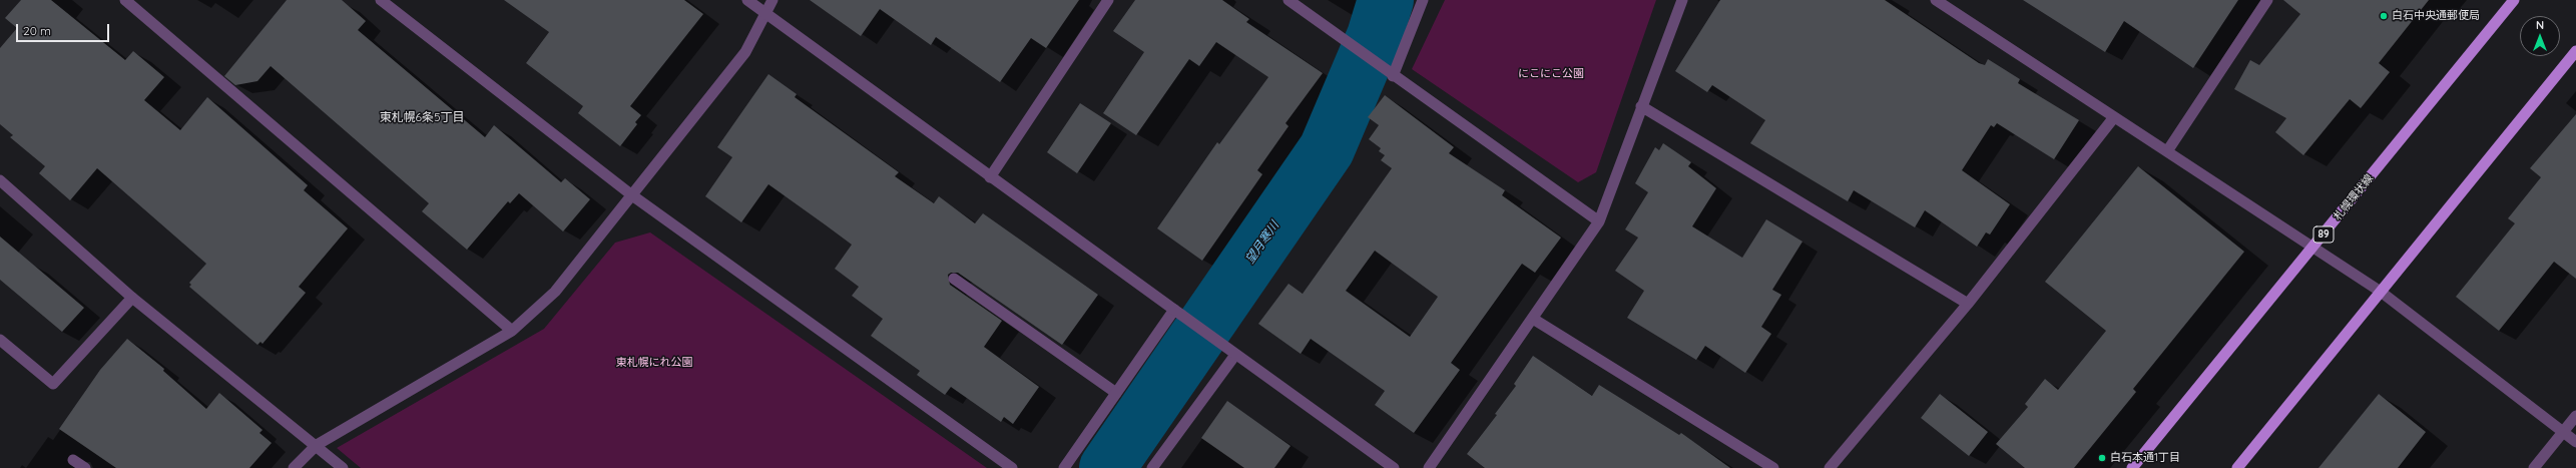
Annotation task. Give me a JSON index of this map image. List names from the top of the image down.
{
  "streets": {
    "main road": ["札幌環状線", "89"]
  },
  "districts": ["東札幌6条5丁目"],
  "water": ["望月寒川"],
  "parks": ["にこにこ公園", "東札幌にれ公園"],
  "places": ["白石中央通郵便局", "白石本通1丁目"],
  "scale_bar": "20 m",
  "north": "top"
}
